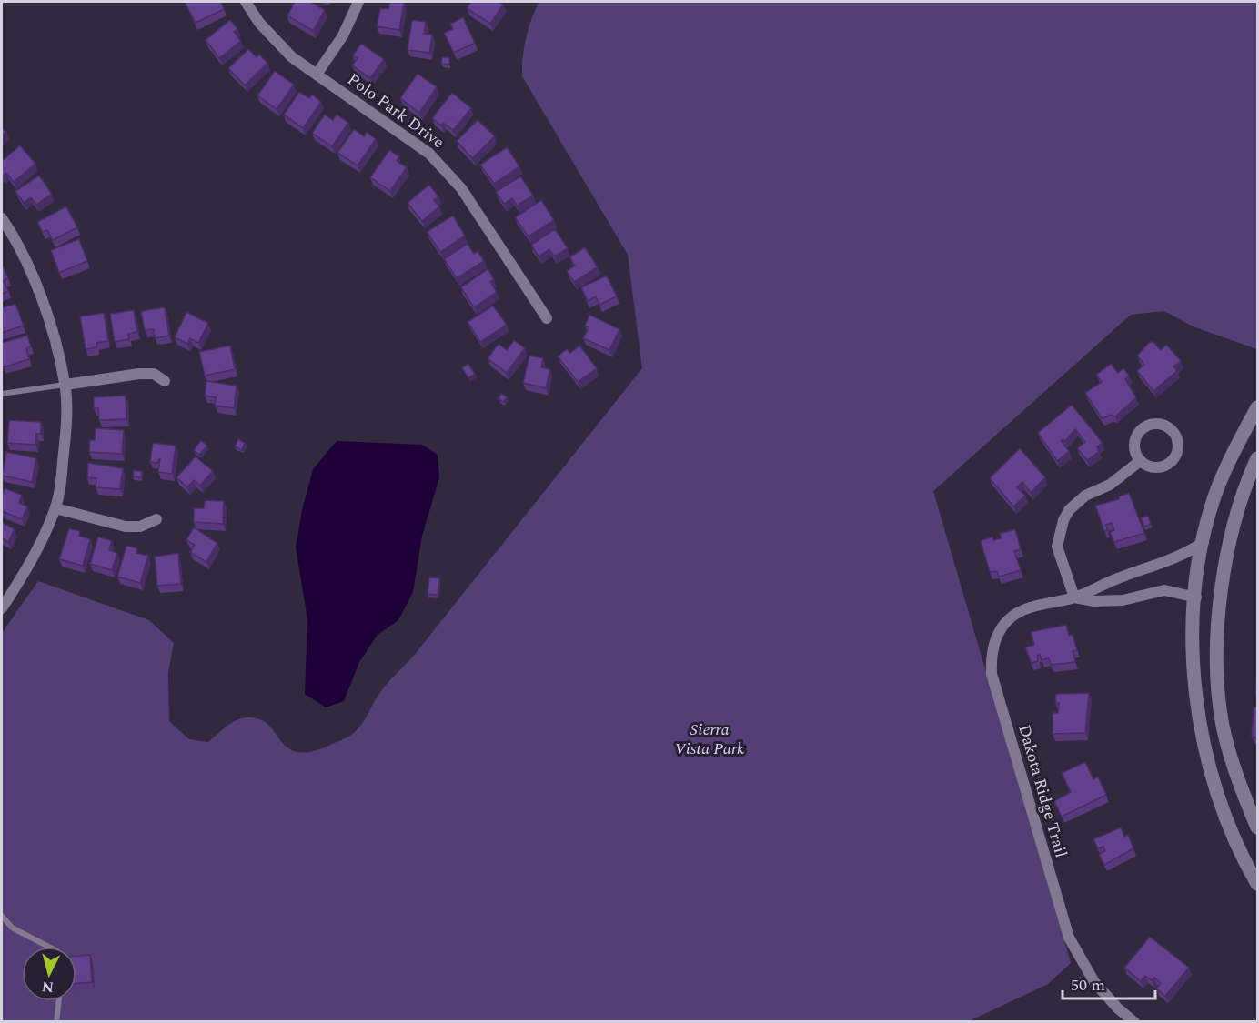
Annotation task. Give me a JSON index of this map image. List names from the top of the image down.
{
  "streets": {
    "street": ["Polo Park Drive", "Dakota Ridge Trail"]
  },
  "parks": ["Sierra Vista Park"],
  "scale_bar": "50 m",
  "north": "bottom"
}
